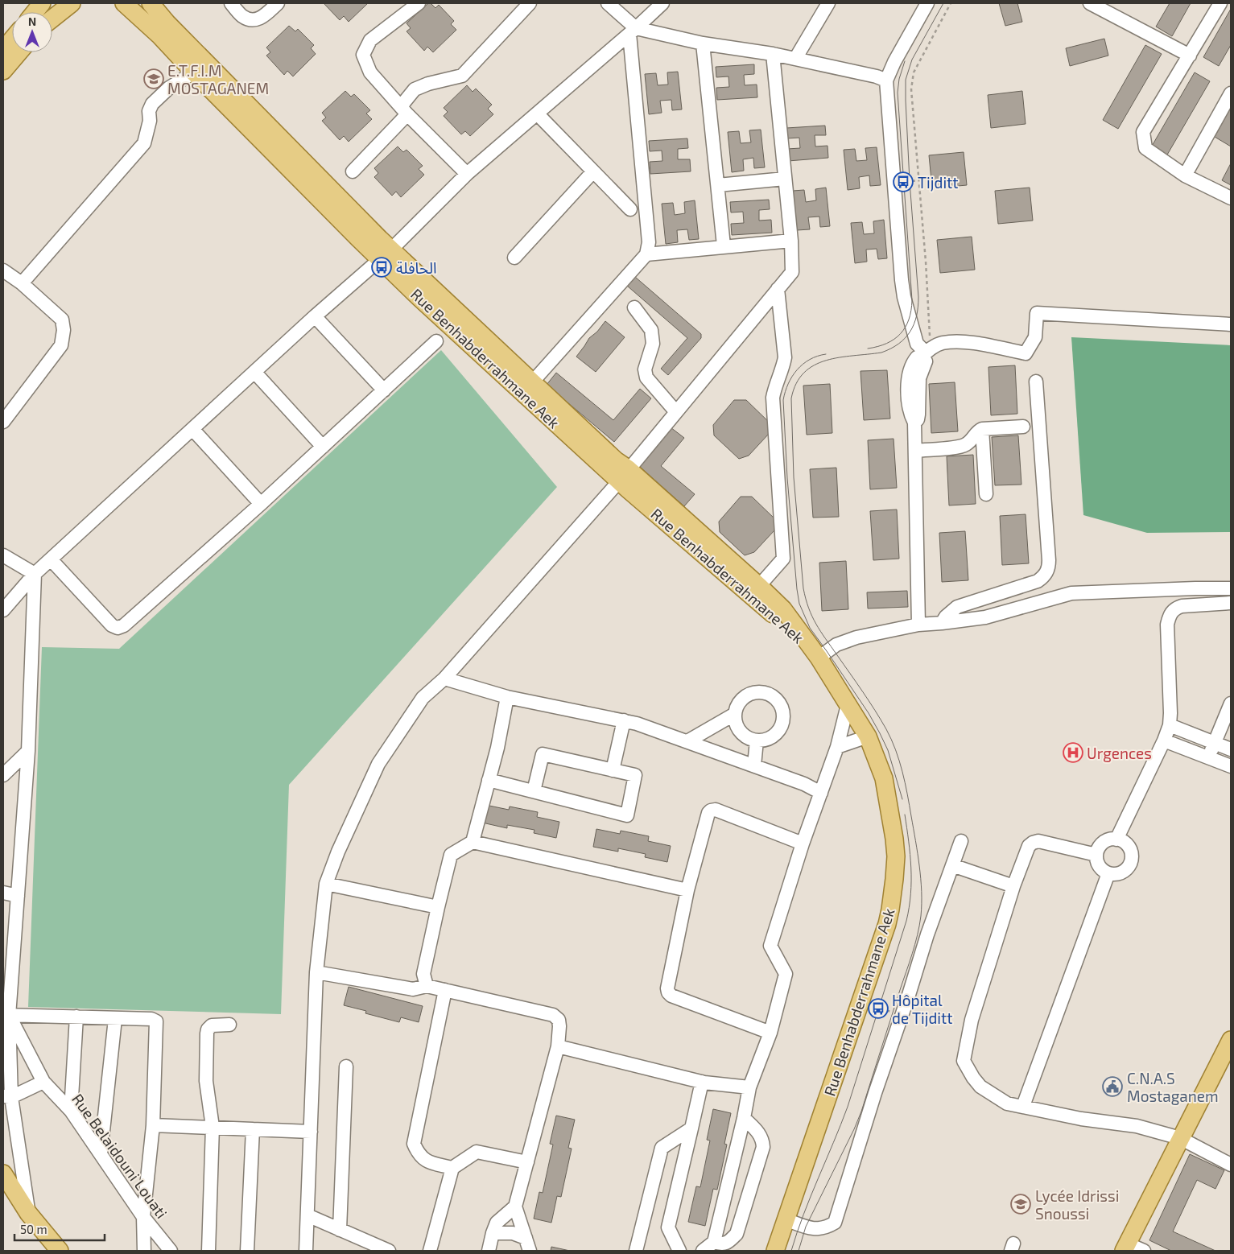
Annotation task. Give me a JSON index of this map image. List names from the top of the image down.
{
  "streets": {
    "main road": ["Rue Benhabderrahmane Aek"],
    "street": ["Rue Belaidouni Louati"]
  },
  "places": {
    "school or university": ["E.T.F.I.M MOSTAGANEM", "Lycée Idrissi Snoussi"],
    "bus stop": ["Tijditt", "الحافلة", "Hôpital de Tijditt"],
    "hospital": ["Urgences"],
    "public building": ["C.N.A.S Mostaganem"]
  },
  "scale_bar": "50 m",
  "north": "top"
}
